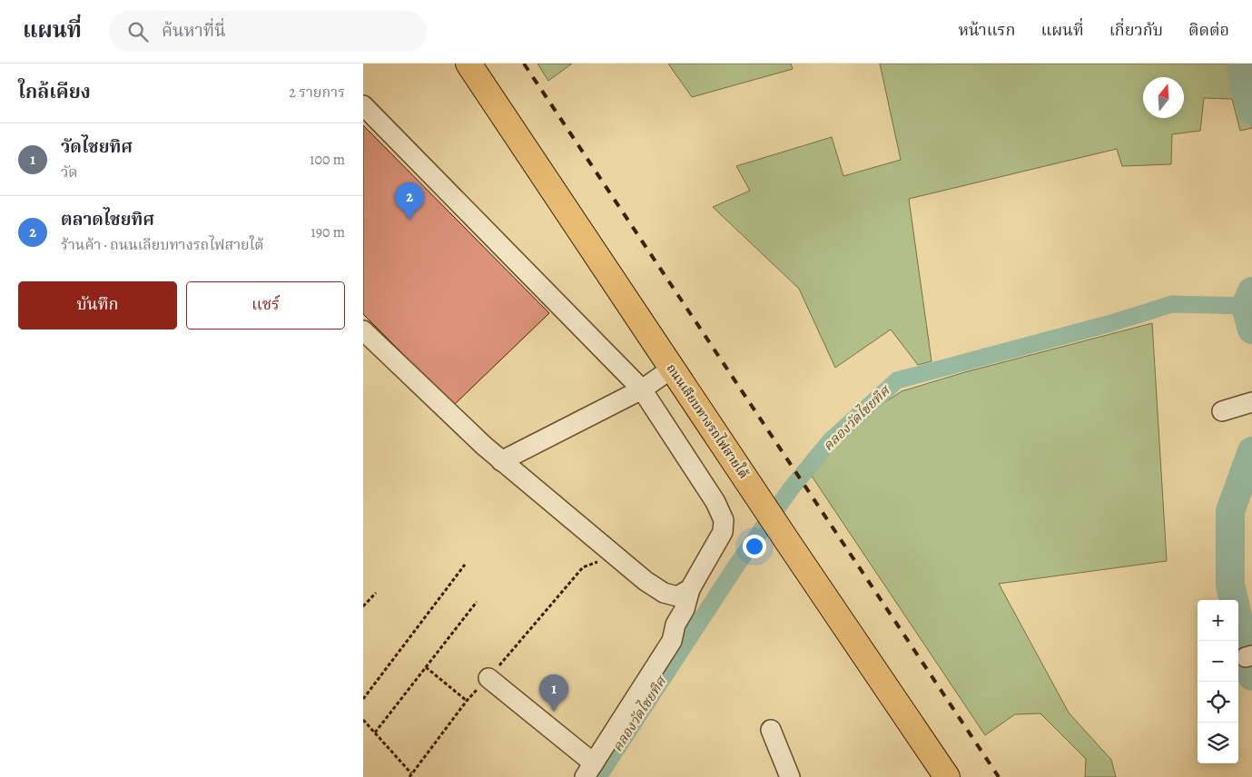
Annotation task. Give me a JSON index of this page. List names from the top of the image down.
{
  "streets": {
    "main road": ["ถนนเลียบทางรถไฟสายใต้"]
  },
  "water": ["คลองวัดไชยทิศ"],
  "north": "top",
  "page": {
    "header": "แผนที่",
    "search": "ค้นหาที่นี่",
    "nav": [
      "หน้าแรก",
      "แผนที่",
      "เกี่ยวกับ",
      "ติดต่อ"
    ],
    "heading": ["ใกล้เคียง", "2 รายการ"],
    "list": [
      {
        "mark": "1",
        "name": "วัดไชยทิศ",
        "note": "วัด",
        "value": "100 m"
      },
      {
        "mark": "2",
        "name": "ตลาดไชยทิศ",
        "note": "ร้านค้า · ถนนเลียบทางรถไฟสายใต้",
        "value": "190 m"
      }
    ],
    "pins": ["2", "1"],
    "buttons": ["บันทึก", "แชร์"],
    "map_buttons": ["+", "−"]
  }
}
